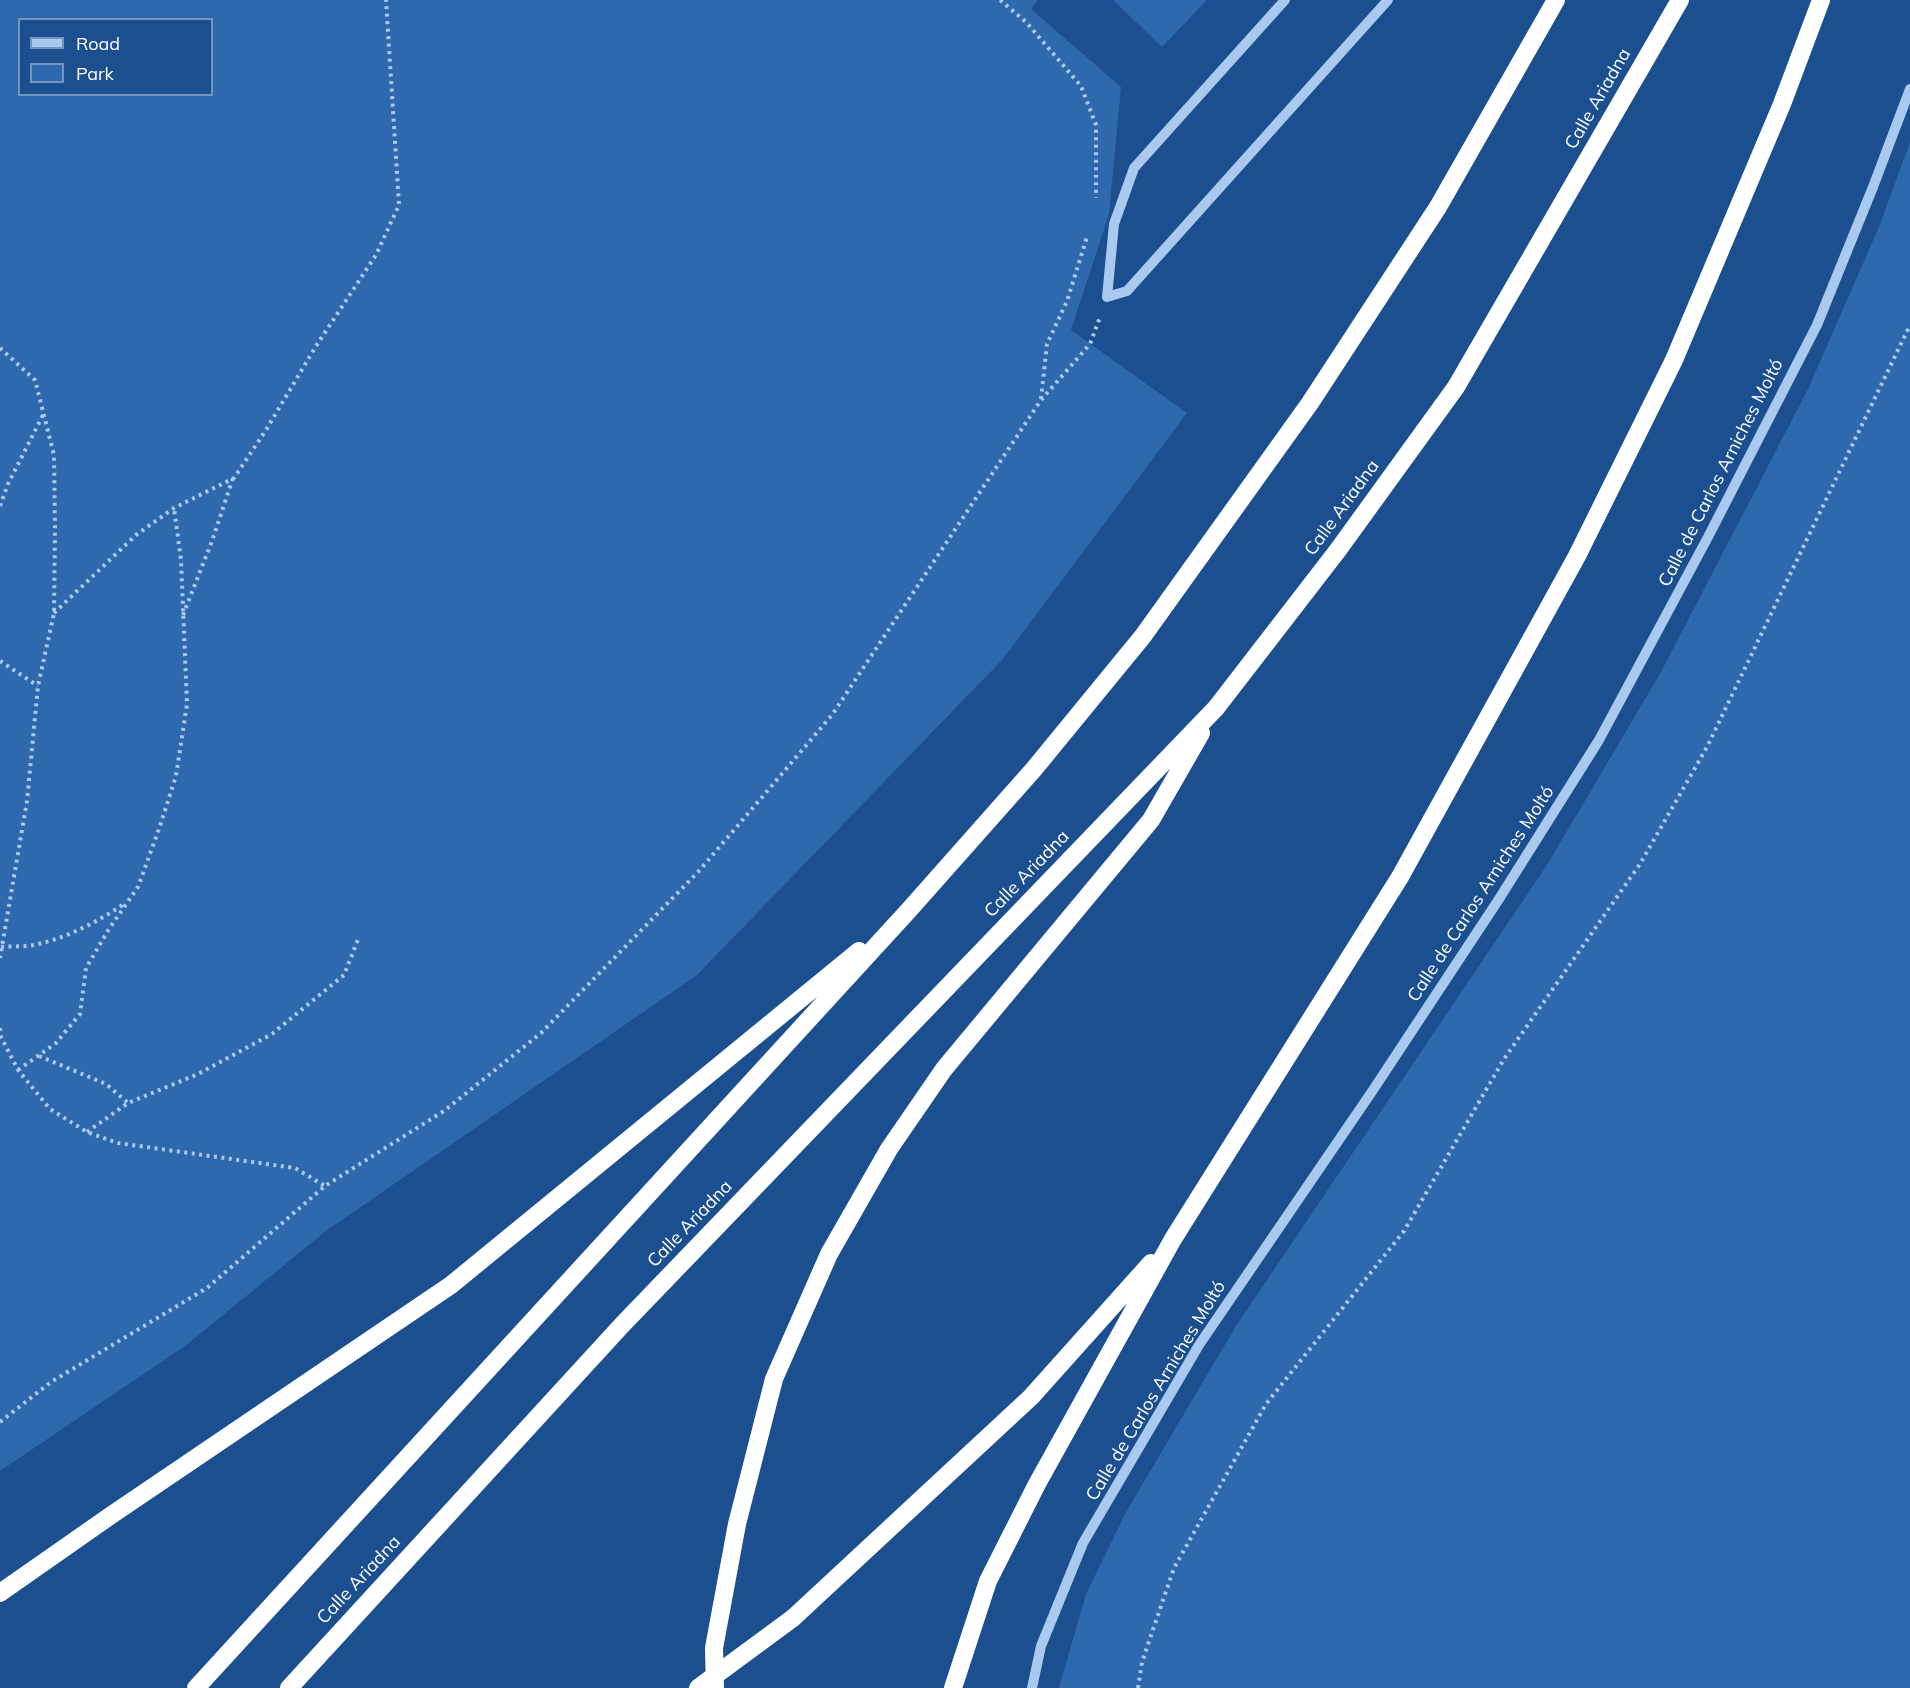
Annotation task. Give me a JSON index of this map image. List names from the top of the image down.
{
  "streets": {
    "highway": ["Calle Ariadna"],
    "street": ["Calle de Carlos Arniches Moltó"]
  },
  "legend": ["Road", "Park"]
}
